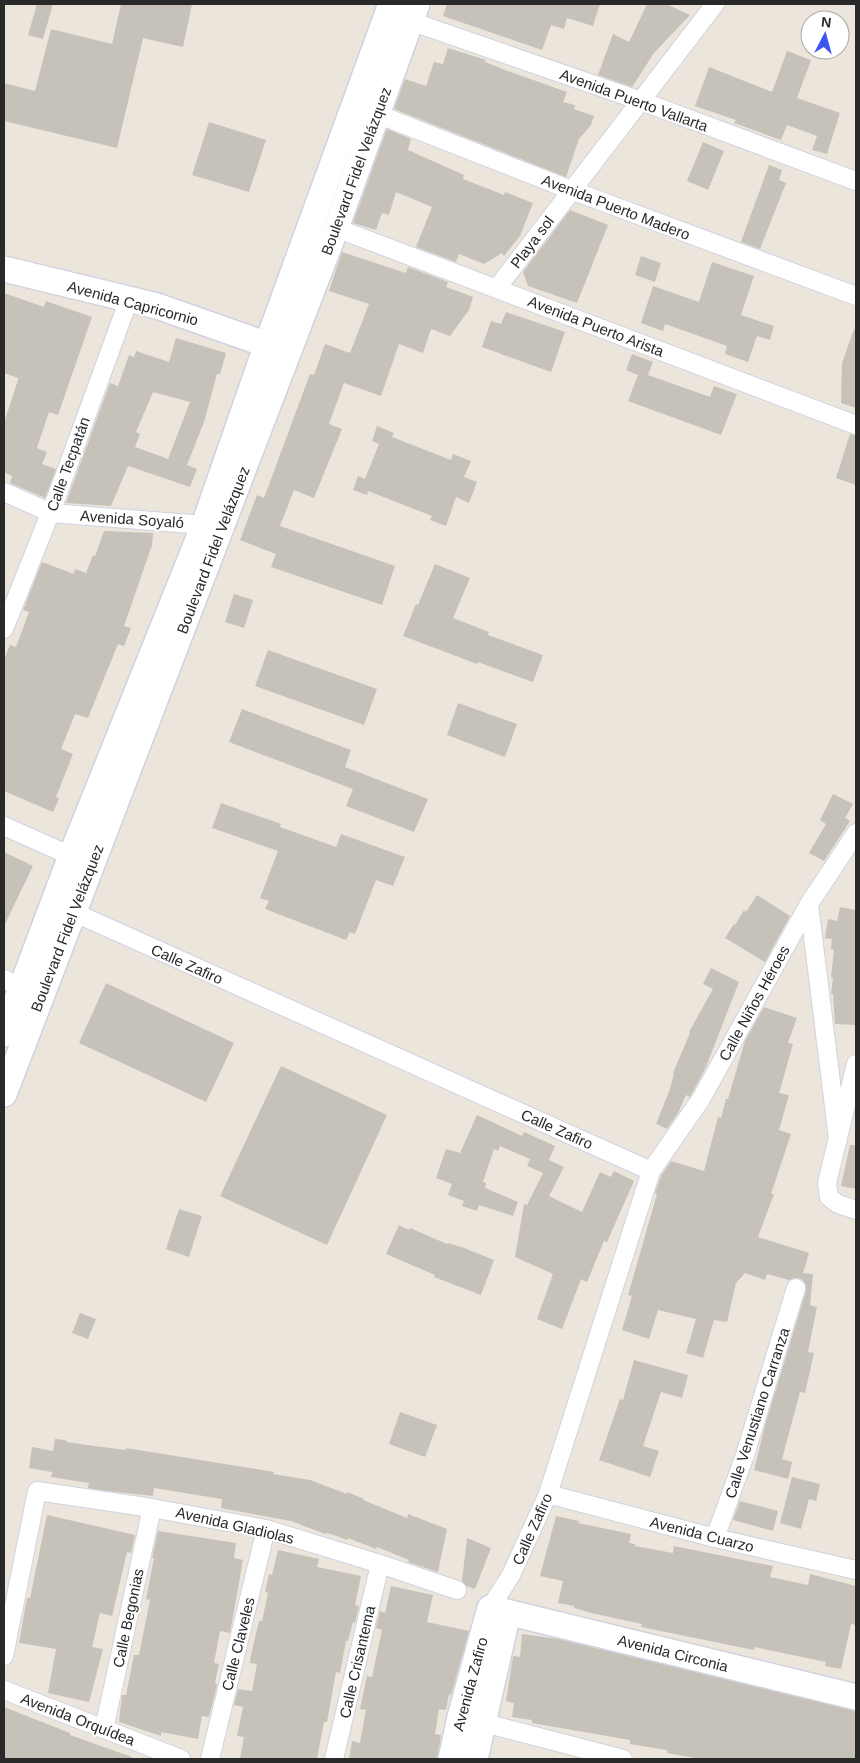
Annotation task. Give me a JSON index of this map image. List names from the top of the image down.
{
  "streets": {
    "main road": [
      "Boulevard Fidel Velázquez",
      "Avenida Capricornio",
      "Avenida Circonia",
      "Avenida Zafiro"
    ],
    "street": [
      "Avenida Puerto Vallarta",
      "Avenida Puerto Madero",
      "Playa sol",
      "Avenida Puerto Arista",
      "Calle Tecpatán",
      "Avenida Soyaló",
      "Calle Zafiro",
      "Calle Niños Héroes",
      "Calle Venustiano Carranza",
      "Avenida Gladiolas",
      "Avenida Cuarzo",
      "Calle Begonias",
      "Calle Claveles",
      "Calle Crisantema",
      "Avenida Orquídea"
    ]
  },
  "crossings": [
    ["Avenida Puerto Vallarta", "Boulevard Fidel Velázquez"],
    ["Avenida Puerto Vallarta", "Playa sol"],
    ["Boulevard Fidel Velázquez", "Avenida Puerto Madero"],
    ["Boulevard Fidel Velázquez", "Avenida Capricornio"],
    ["Boulevard Fidel Velázquez", "Avenida Puerto Arista"],
    ["Boulevard Fidel Velázquez", "Avenida Soyaló"],
    ["Boulevard Fidel Velázquez", "Calle Zafiro"],
    ["Avenida Puerto Madero", "Playa sol"],
    ["Playa sol", "Avenida Puerto Arista"],
    ["Avenida Capricornio", "Calle Tecpatán"],
    ["Calle Tecpatán", "Avenida Soyaló"],
    ["Calle Zafiro", "Calle Niños Héroes"],
    ["Calle Zafiro", "Avenida Cuarzo"],
    ["Calle Zafiro", "Avenida Circonia"],
    ["Calle Zafiro", "Avenida Zafiro"],
    ["Calle Venustiano Carranza", "Avenida Cuarzo"],
    ["Avenida Gladiolas", "Calle Begonias"],
    ["Avenida Gladiolas", "Calle Claveles"],
    ["Avenida Gladiolas", "Calle Crisantema"],
    ["Calle Begonias", "Avenida Orquídea"],
    ["Avenida Circonia", "Avenida Zafiro"]
  ],
  "north": "top"
}
